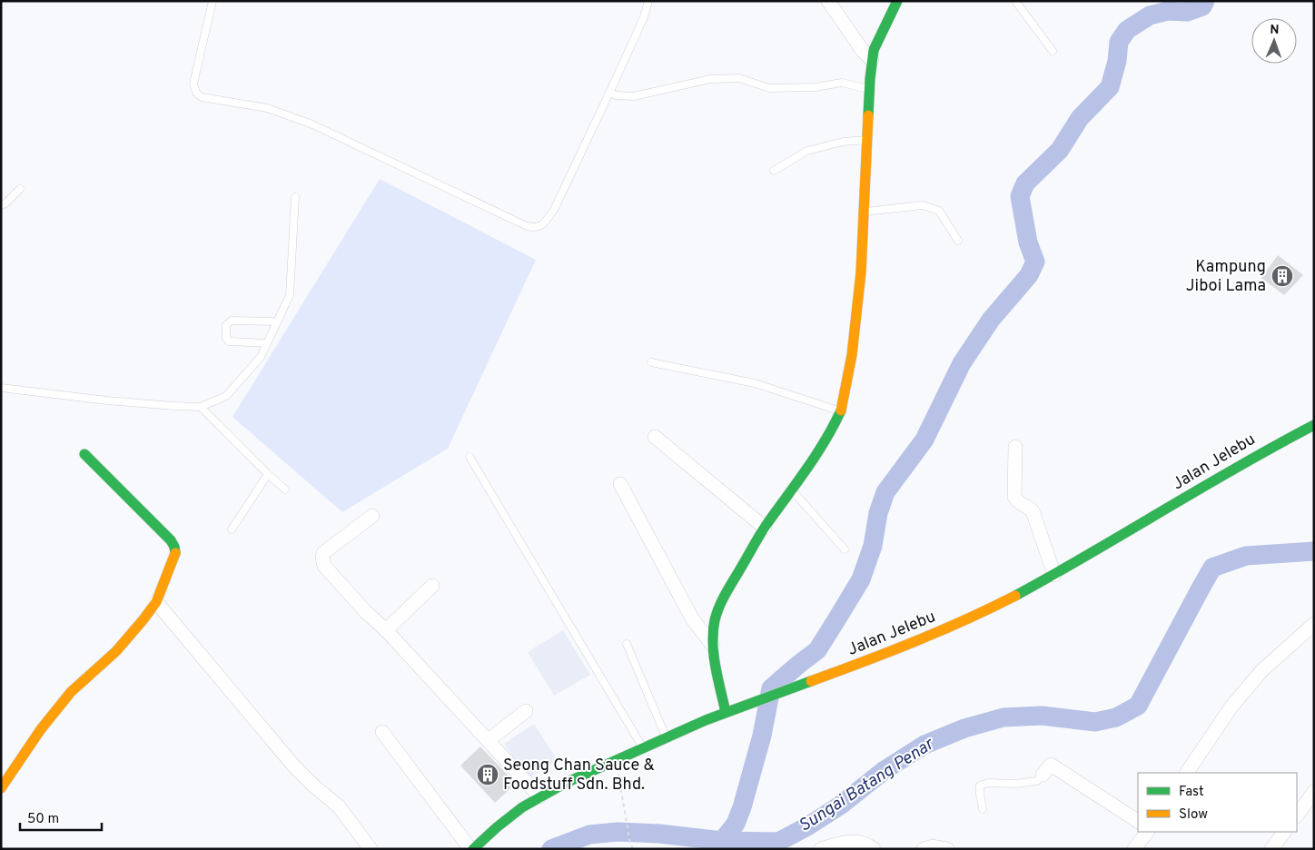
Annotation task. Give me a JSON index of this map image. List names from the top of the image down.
{
  "streets": {
    "street": ["Jalan Jelebu"]
  },
  "water": ["Sungai Batang Penar"],
  "places": {
    "building": ["Kampung Jiboi Lama", "Seong Chan Sauce & Foodstuff Sdn. Bhd."]
  },
  "legend": ["Fast", "Slow"],
  "scale_bar": "50 m",
  "north": "top"
}
